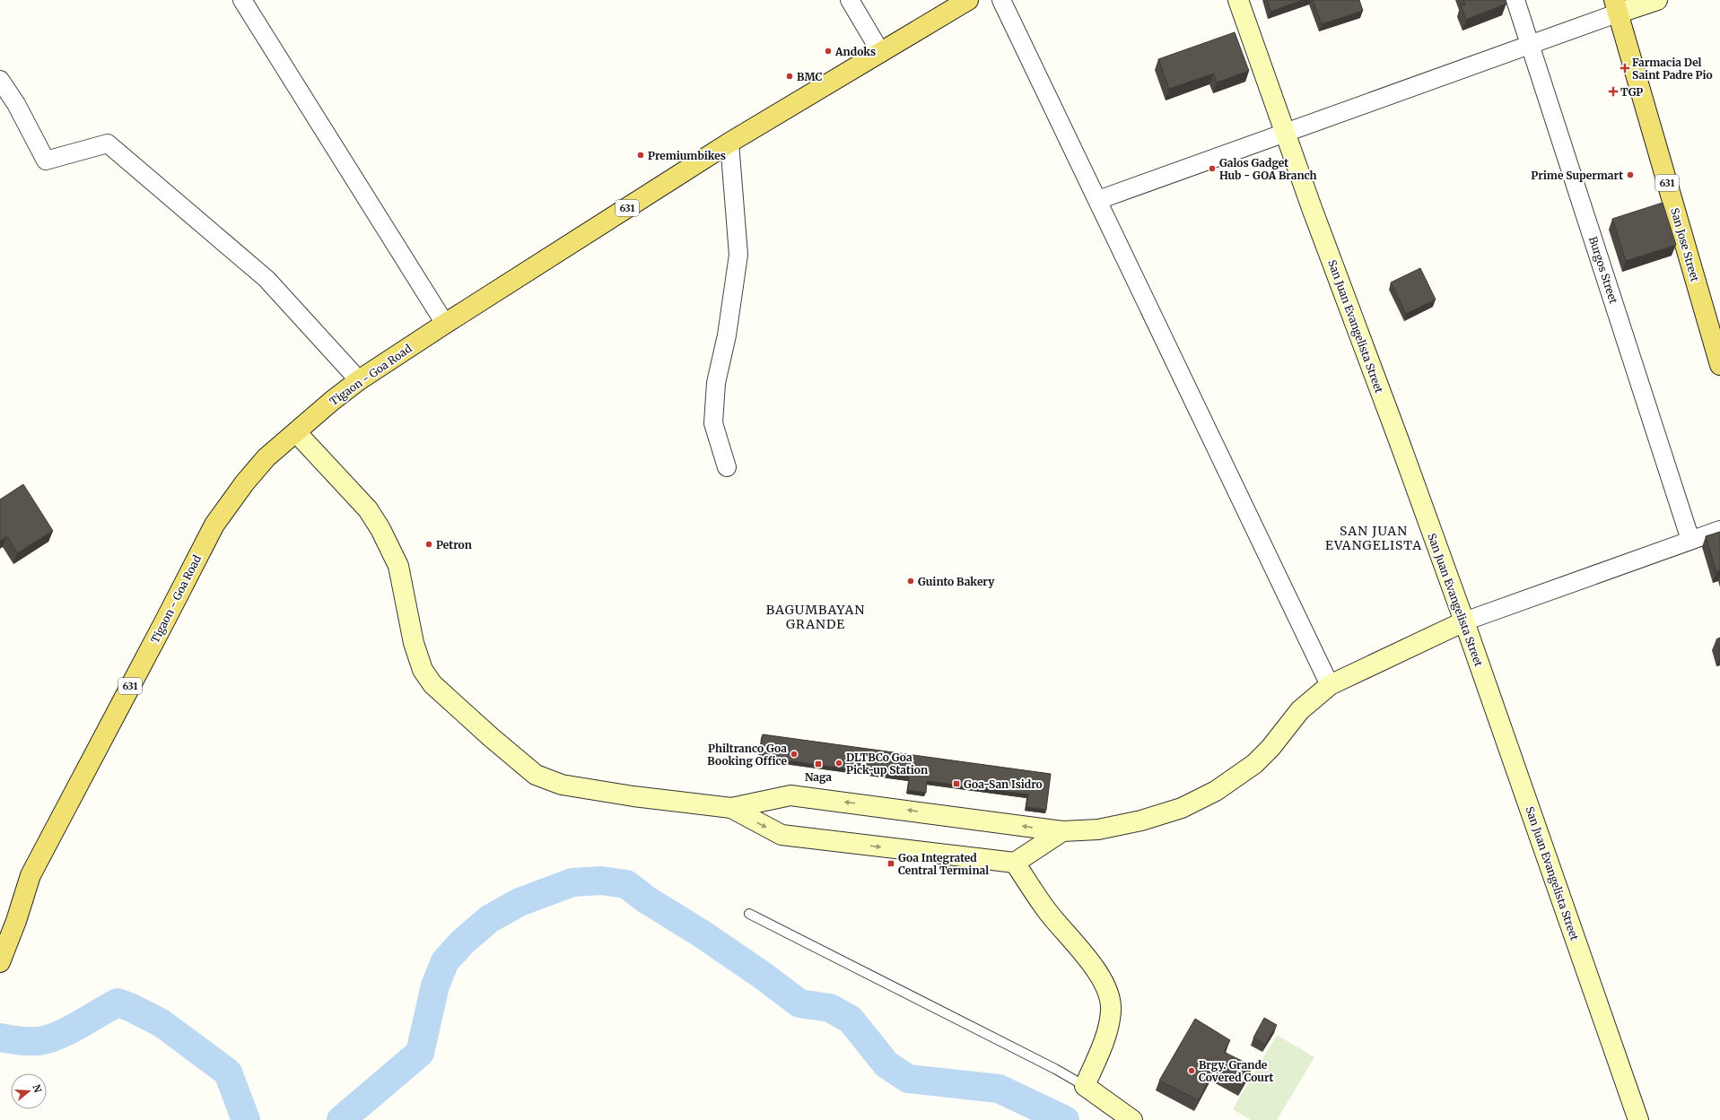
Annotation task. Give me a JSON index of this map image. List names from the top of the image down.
{
  "streets": {
    "main road": ["631", "San Jose Street", "Tigaon - Goa Road"],
    "street": ["Burgos Street", "San Juan Evangelista Street"]
  },
  "districts": ["SAN JUAN EVANGELISTA", "BAGUMBAYAN GRANDE"],
  "places": {
    "other": [
      "Andoks",
      "BMC",
      "Premiumbikes",
      "Galos Gadget Hub - GOA Branch",
      "Prime Supermart",
      "Petron",
      "Guinto Bakery",
      "Philtranco Goa Booking Office",
      "DLTBCo Goa Pick-up Station",
      "Brgy. Grande Covered Court"
    ],
    "health": ["Farmacia Del Saint Padre Pio", "TGP"],
    "transit": ["Naga", "Goa-San Isidro", "Goa Integrated Central Terminal"]
  },
  "north": "right"
}
